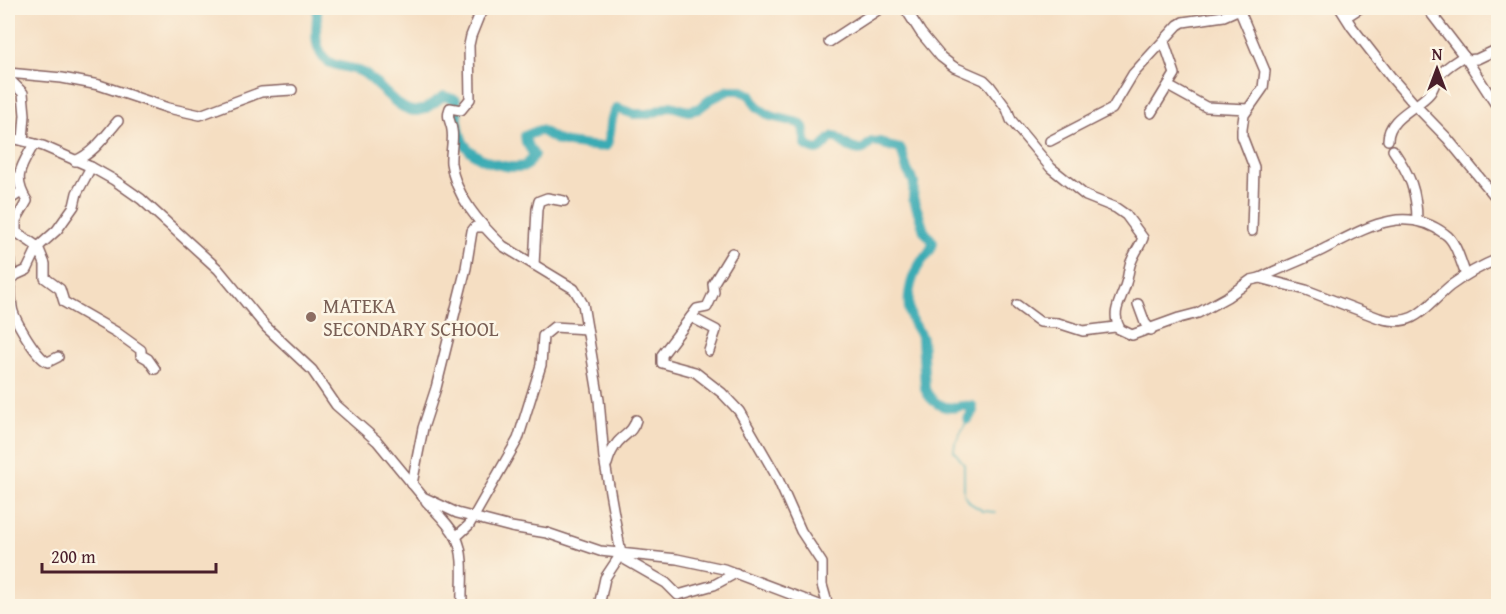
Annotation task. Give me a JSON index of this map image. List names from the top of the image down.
{
  "places": ["MATEKA SECONDARY SCHOOL"],
  "scale_bar": "200 m",
  "north": "top"
}
